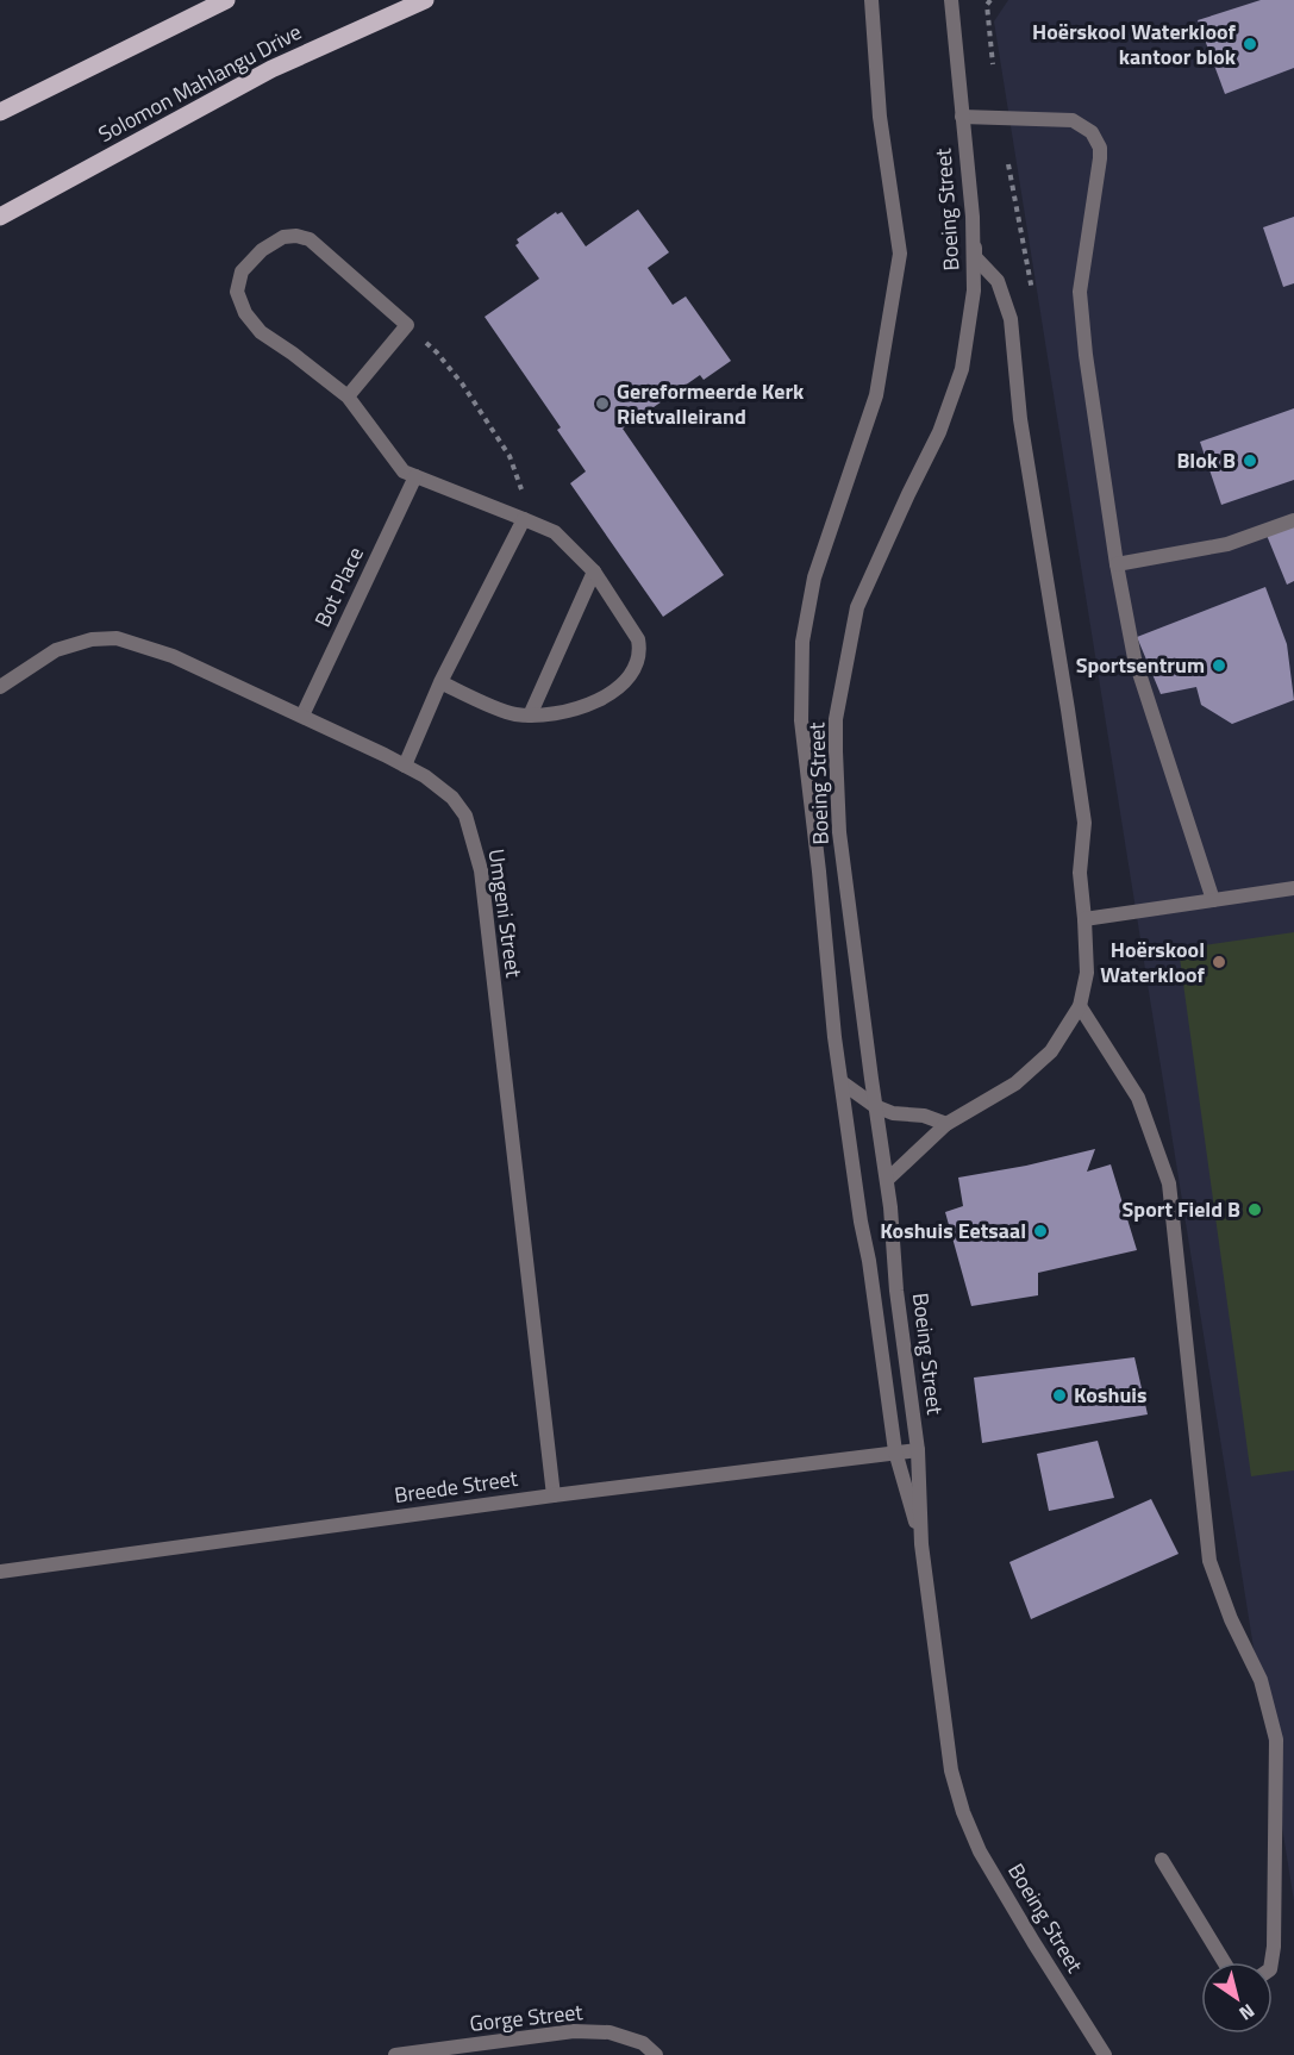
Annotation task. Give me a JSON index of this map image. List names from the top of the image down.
{
  "streets": {
    "main road": ["Solomon Mahlangu Drive"],
    "street": [
      "Boeing Street",
      "Bot Place",
      "Umgeni Street",
      "Breede Street",
      "Gorge Street"
    ]
  },
  "crossings": [
    ["Boeing Street", "Breede Street"],
    ["Bot Place", "Umgeni Street"],
    ["Umgeni Street", "Breede Street"]
  ],
  "places": [
    "Hoërskool Waterkloof kantoor blok",
    "Gereformeerde Kerk Rietvalleirand",
    "Blok B",
    "Sportsentrum",
    "Hoërskool Waterkloof",
    "Sport Field B",
    "Koshuis Eetsaal",
    "Koshuis"
  ],
  "north": "bottom right"
}
